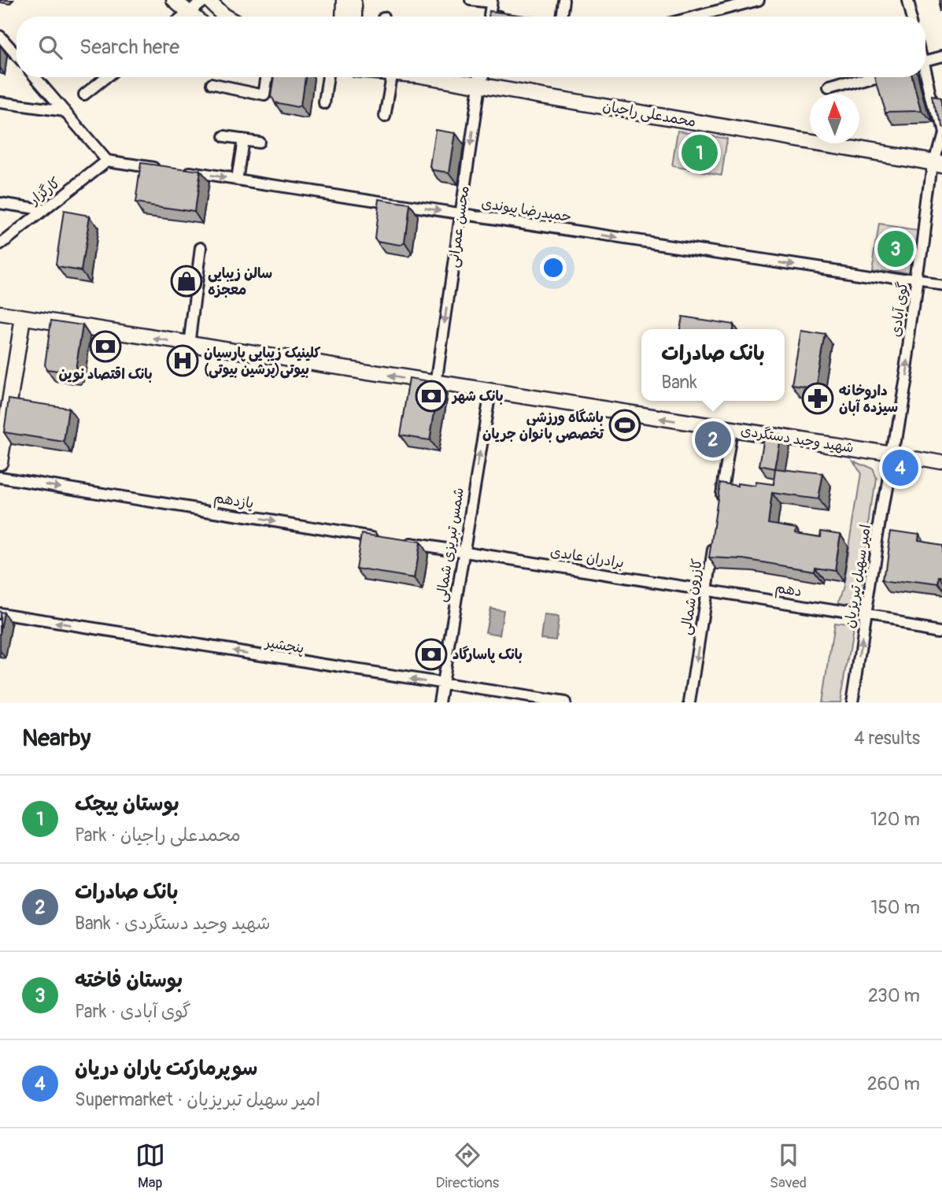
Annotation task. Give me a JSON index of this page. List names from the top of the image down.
{
  "streets": {
    "main road": ["محمدعلی راجیان", "شهید وحید دستگردی"],
    "street": [
      "کارگزار",
      "حمیدرضا پیوندی",
      "محسن عمرانی",
      "گوی آبادی",
      "یازدهم",
      "شمس تبریزی شمالی",
      "برادران عابدی",
      "امیر سهیل تبریزیان",
      "دهم",
      "کازرون شمالی",
      "پنجشیر"
    ]
  },
  "crossings": [
    ["محمدعلی راجیان", "محسن عمرانی"],
    ["محمدعلی راجیان", "گوی آبادی"],
    ["حمیدرضا پیوندی", "محسن عمرانی"],
    ["حمیدرضا پیوندی", "گوی آبادی"],
    ["محسن عمرانی", "شهید وحید دستگردی"],
    ["گوی آبادی", "شهید وحید دستگردی"],
    ["گوی آبادی", "امیر سهیل تبریزیان"],
    ["شهید وحید دستگردی", "شمس تبریزی شمالی"],
    ["شهید وحید دستگردی", "امیر سهیل تبریزیان"],
    ["شمس تبریزی شمالی", "برادران عابدی"],
    ["شمس تبریزی شمالی", "پنجشیر"],
    ["برادران عابدی", "دهم"],
    ["برادران عابدی", "کازرون شمالی"],
    ["امیر سهیل تبریزیان", "دهم"],
    ["دهم", "کازرون شمالی"]
  ],
  "one_way": [
    "حمیدرضا پیوندی",
    "محسن عمرانی",
    "گوی آبادی",
    "شهید وحید دستگردی",
    "یازدهم",
    "شمس تبریزی شمالی",
    "کازرون شمالی",
    "پنجشیر"
  ],
  "places": {
    "shop": ["سالن زیبایی معجزه"],
    "bank": ["بانک اقتصاد نوین", "بانک شهر", "بانک پاسارگاد"],
    "hospital": ["کلینیک زیبایی پارسیان بیوتی(پرشین بیوتی)"],
    "pharmacy": ["داروخانه سیزده آبان"],
    "sports": ["باشگاه ورزشی تخصصی بانوان جریان"]
  },
  "north": "top",
  "page": {
    "search": "Search here",
    "pins": [
      "1",
      "3",
      "2",
      "4"
    ],
    "popup": ["بانک صادرات", "Bank"],
    "heading": ["Nearby", "4 results"],
    "list": [
      {
        "mark": "1",
        "name": "بوستان پیچک",
        "note": "Park · محمدعلی راجیان",
        "value": "120 m"
      },
      {
        "mark": "2",
        "name": "بانک صادرات",
        "note": "Bank · شهید وحید دستگردی",
        "value": "150 m"
      },
      {
        "mark": "3",
        "name": "بوستان فاخته",
        "note": "Park · گوی آبادی",
        "value": "230 m"
      },
      {
        "mark": "4",
        "name": "سوپرمارکت یاران دریان",
        "note": "Supermarket · امیر سهیل تبریزیان",
        "value": "260 m"
      }
    ],
    "nav": ["Map", "Directions", "Saved"]
  }
}
